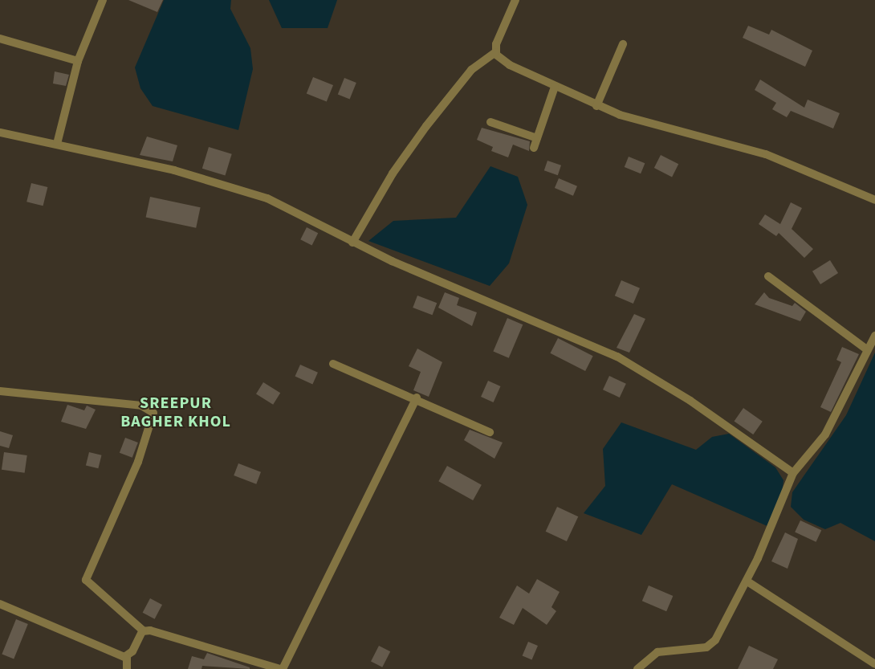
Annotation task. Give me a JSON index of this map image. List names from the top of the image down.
{
  "districts": ["SREEPUR BAGHER KHOL"]
}
